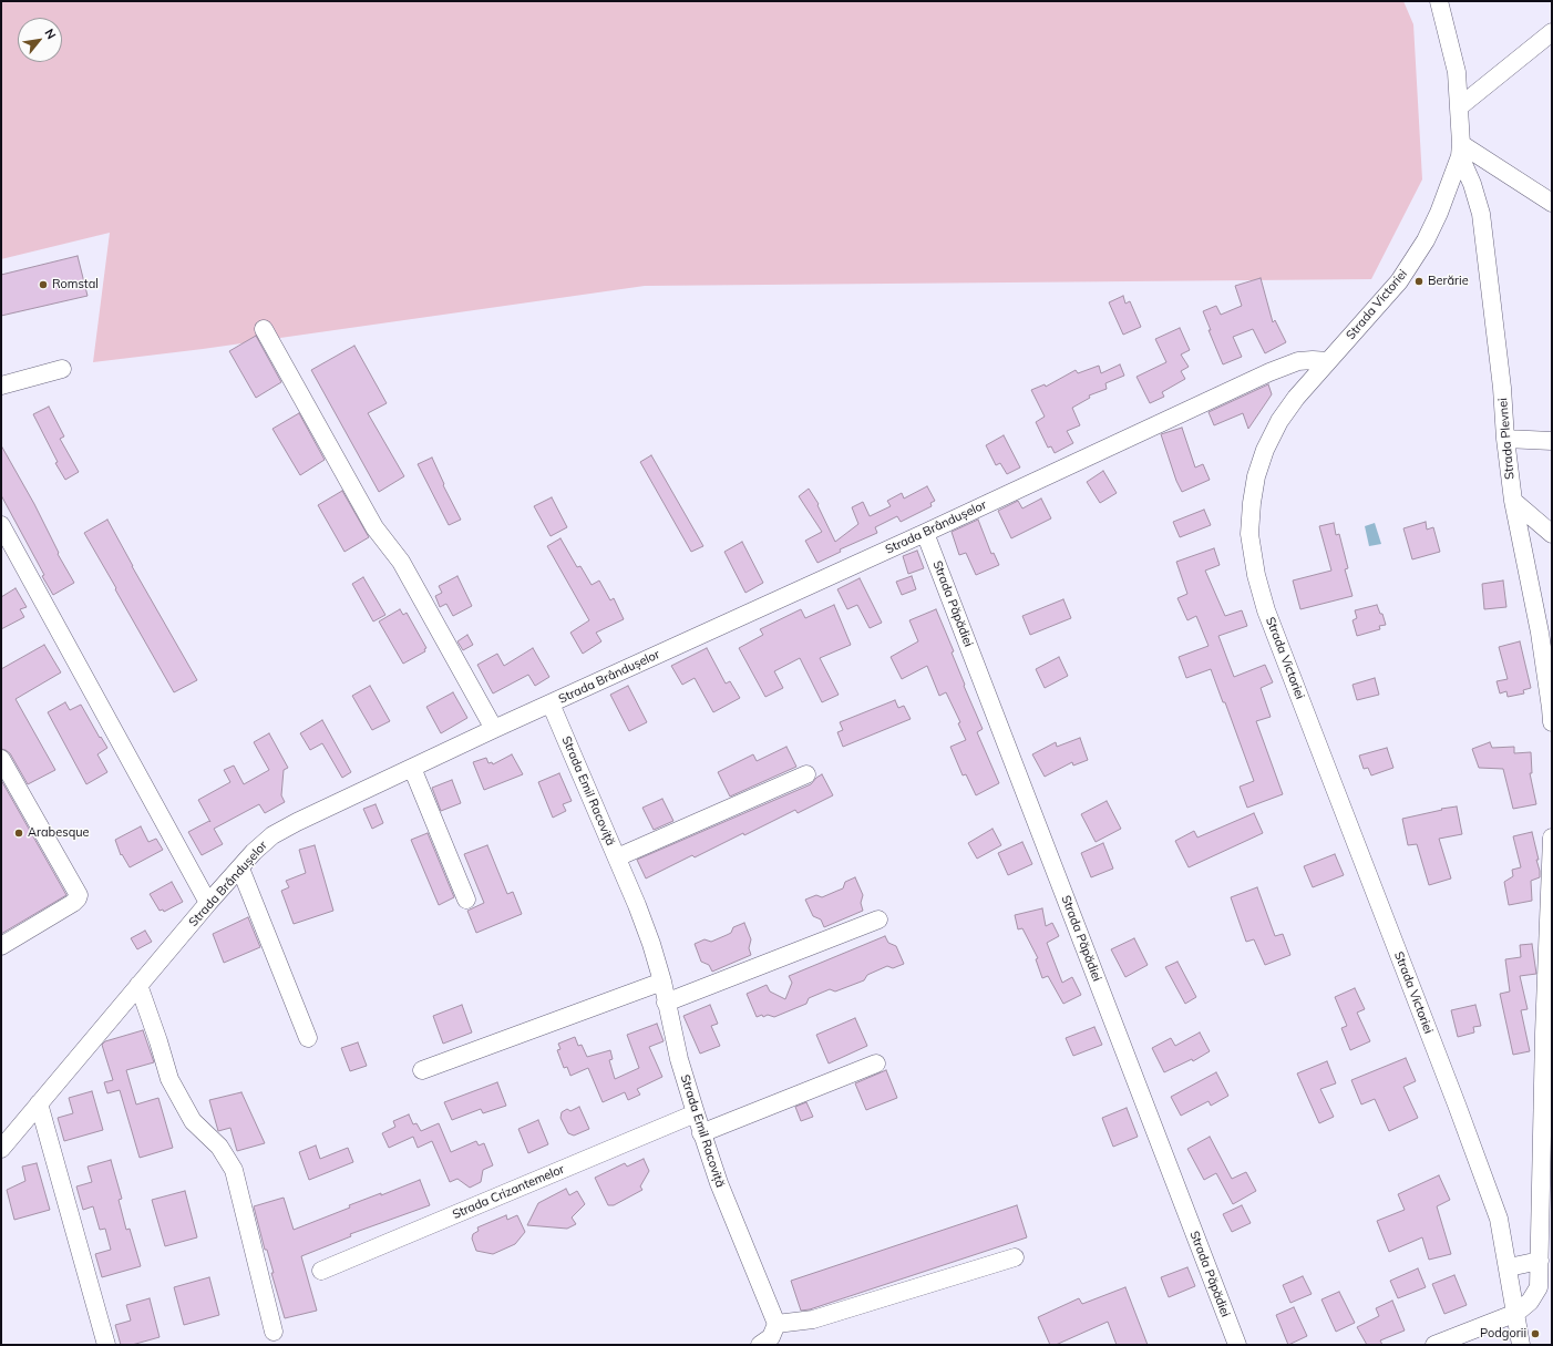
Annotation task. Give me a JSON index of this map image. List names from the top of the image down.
{
  "streets": {
    "street": [
      "Strada Victoriei",
      "Strada Plevnei",
      "Strada Brândușelor",
      "Strada Păpădiei",
      "Strada Emil Racoviță",
      "Strada Crizantemelor"
    ]
  },
  "crossings": [
    ["Strada Victoriei", "Strada Plevnei"],
    ["Strada Victoriei", "Strada Brândușelor"],
    ["Strada Brândușelor", "Strada Păpădiei"],
    ["Strada Brândușelor", "Strada Emil Racoviță"],
    ["Strada Emil Racoviță", "Strada Crizantemelor"]
  ],
  "places": [
    "Berărie",
    "Romstal",
    "Arabesque",
    "Podgorii"
  ],
  "north": "top right"
}
